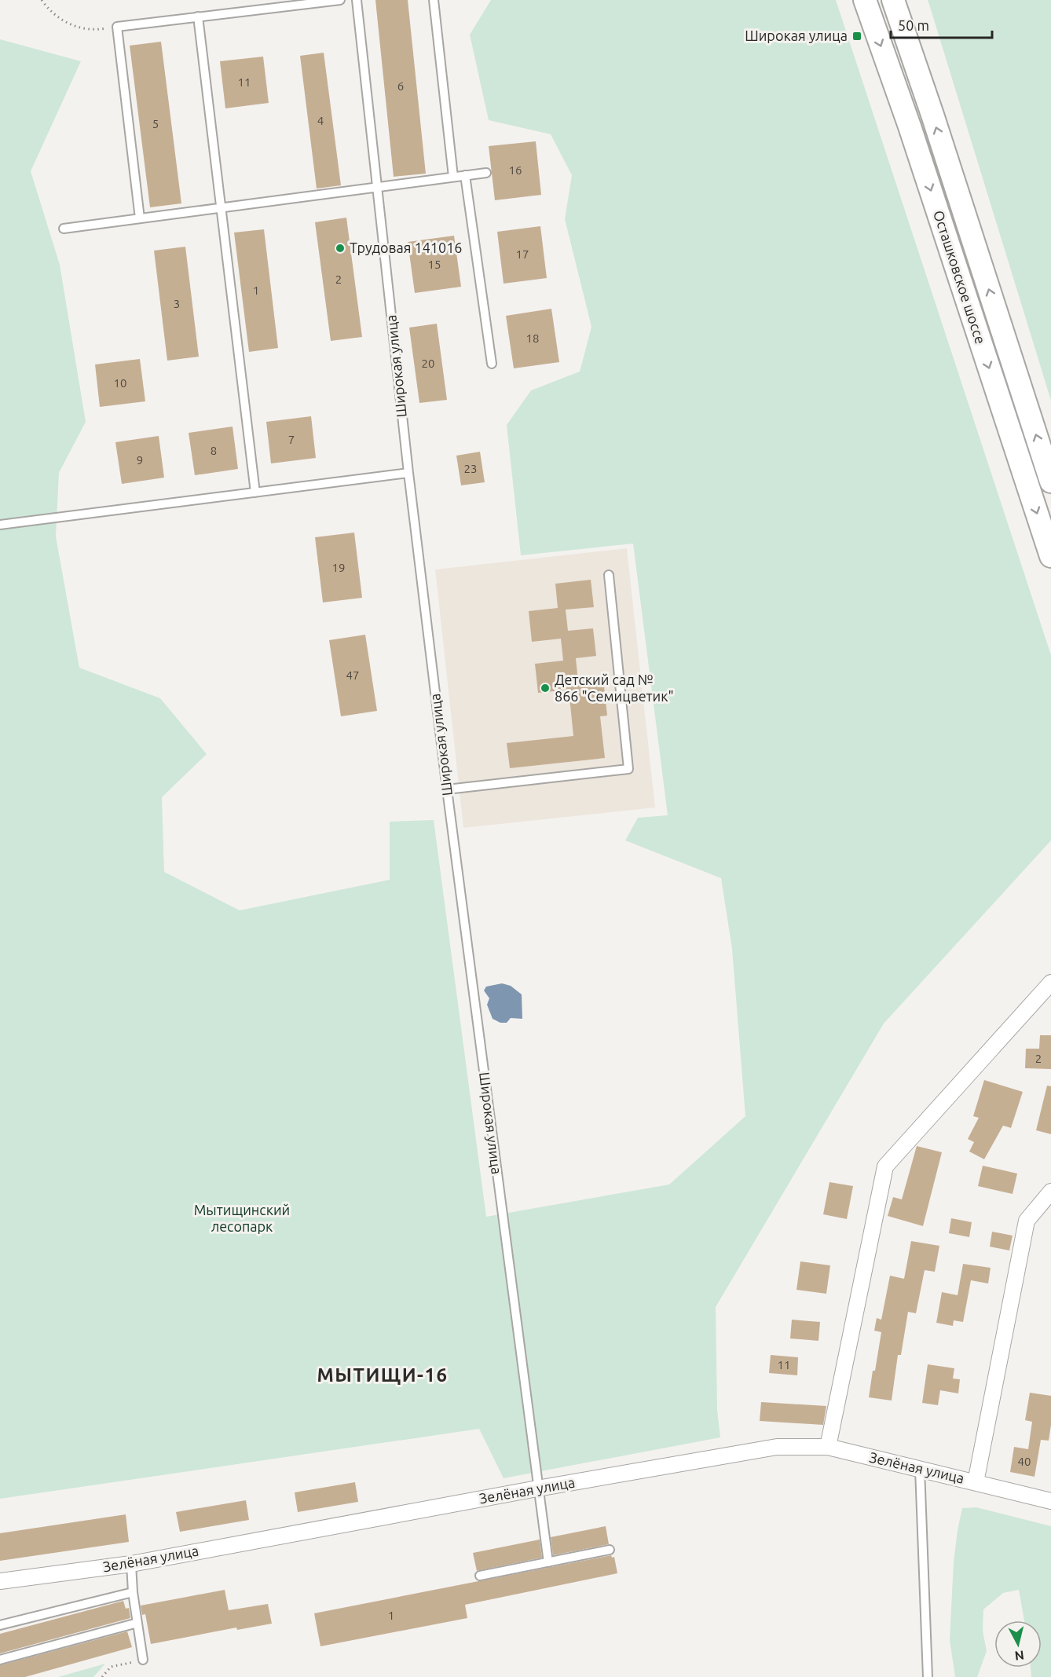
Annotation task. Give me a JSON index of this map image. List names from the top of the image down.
{
  "streets": {
    "main road": ["Осташковское шоссе"],
    "street": ["Зелёная улица"],
    "lane": ["Широкая улица"]
  },
  "crossings": [
    ["Широкая улица", "Зелёная улица"]
  ],
  "districts": ["МЫТИЩИ-16"],
  "parks": ["Мытищинский лесопарк"],
  "places": {
    "transit": ["Широкая улица"],
    "other": ["Трудовая 141016", "Детский сад № 866 \"Семицветик\""]
  },
  "house_numbers": [
    "11",
    "6",
    "4",
    "5",
    "16",
    "17",
    "15",
    "2",
    "1",
    "3",
    "18",
    "20",
    "10",
    "7",
    "8",
    "9",
    "23",
    "19",
    "47",
    "2",
    "11",
    "40",
    "1"
  ],
  "scale_bar": "50 m",
  "north": "bottom"
}
